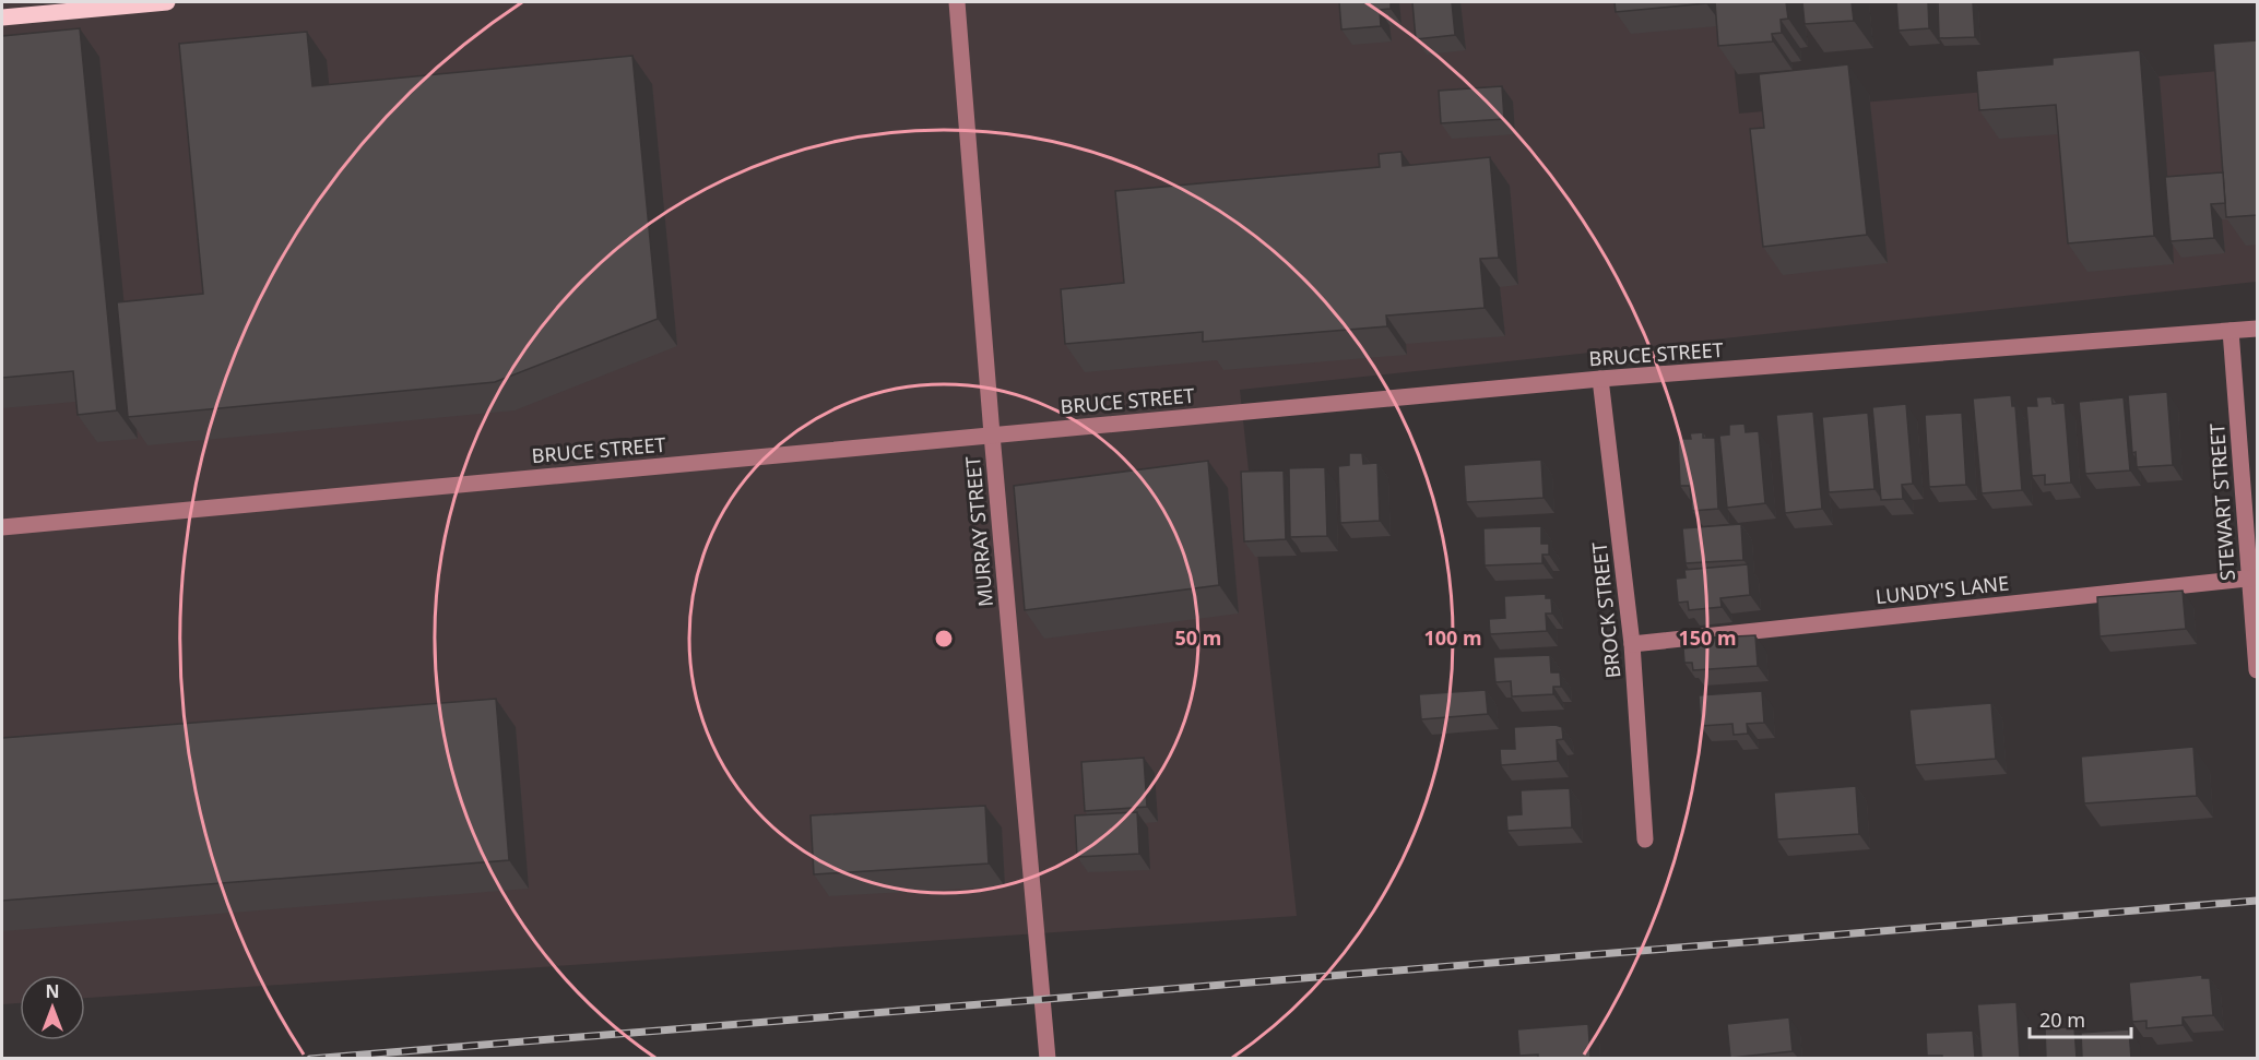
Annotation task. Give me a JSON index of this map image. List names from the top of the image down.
{
  "streets": {
    "street": [
      "BRUCE STREET",
      "STEWART STREET",
      "MURRAY STREET",
      "LUNDY'S LANE",
      "BROCK STREET"
    ]
  },
  "crossings": [
    ["BRUCE STREET", "STEWART STREET"],
    ["BRUCE STREET", "MURRAY STREET"],
    ["BRUCE STREET", "BROCK STREET"],
    ["STEWART STREET", "LUNDY'S LANE"],
    ["LUNDY'S LANE", "BROCK STREET"]
  ],
  "scale_bar": "20 m",
  "north": "top",
  "rings": ["50 m", "100 m", "150 m"]
}
